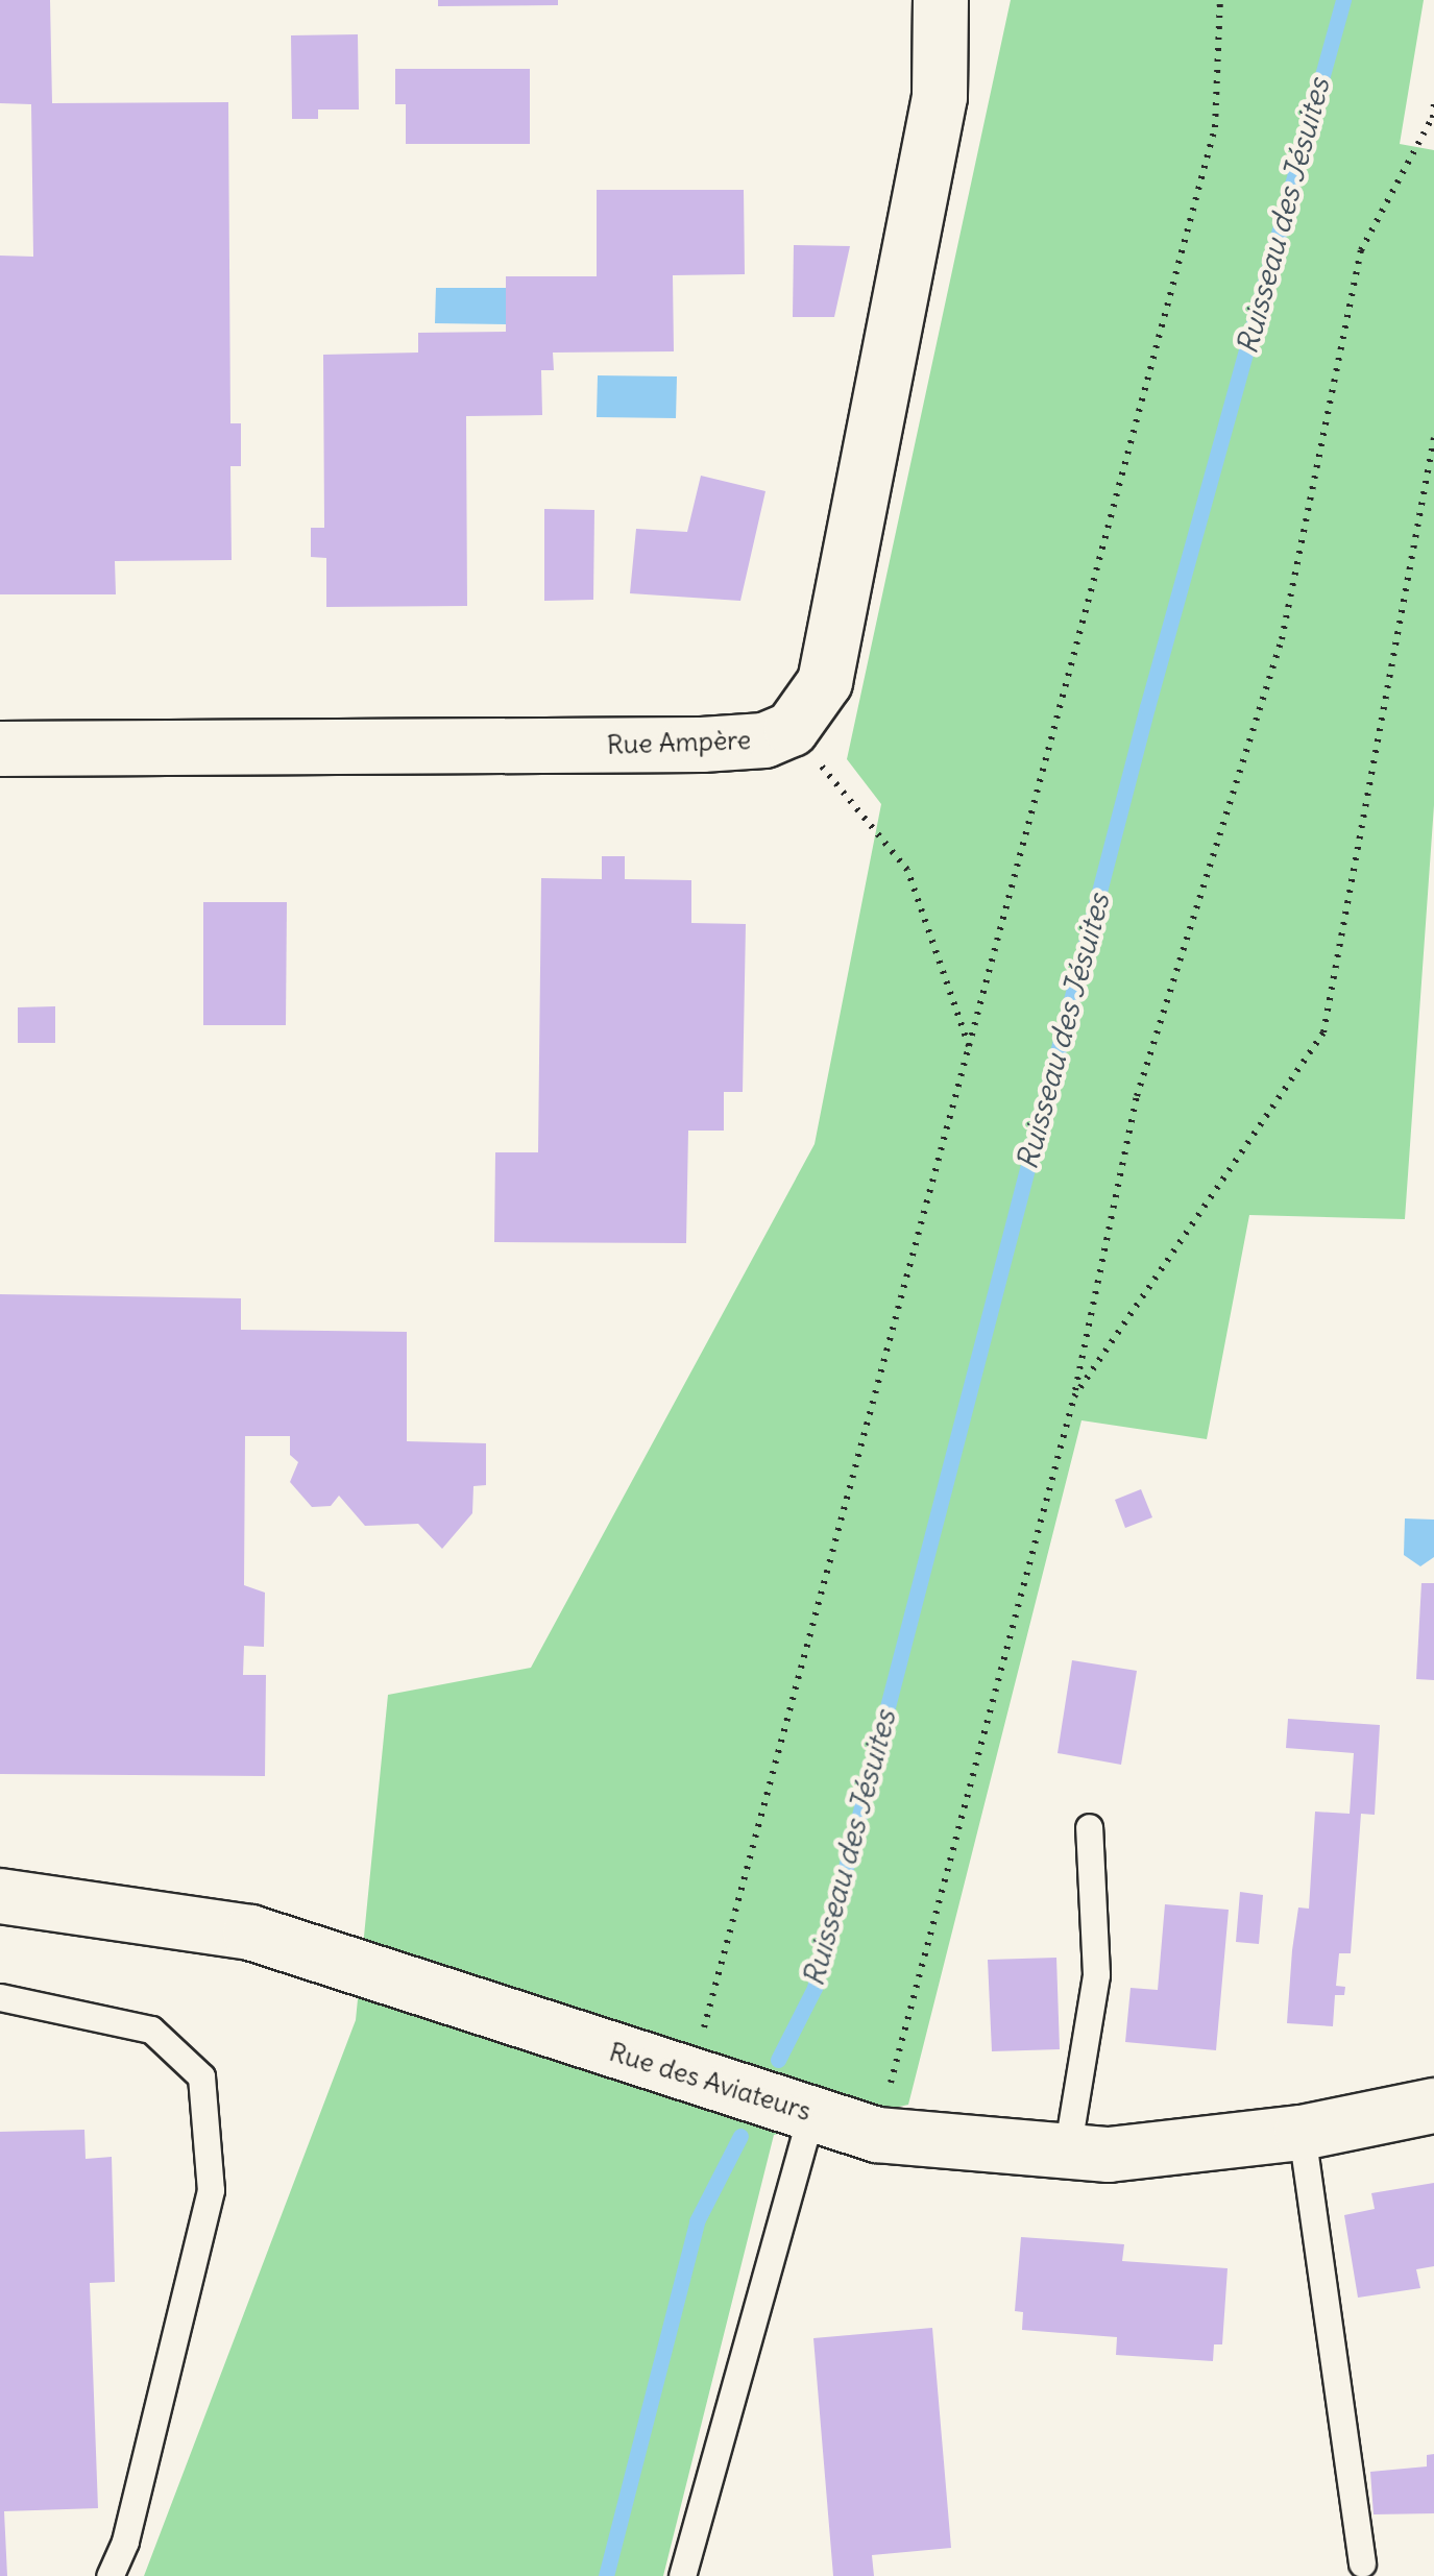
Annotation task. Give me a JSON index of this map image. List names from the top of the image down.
{
  "streets": {
    "street": ["Rue Ampère", "Rue des Aviateurs"]
  },
  "water": ["Ruisseau des Jésuites"]
}
